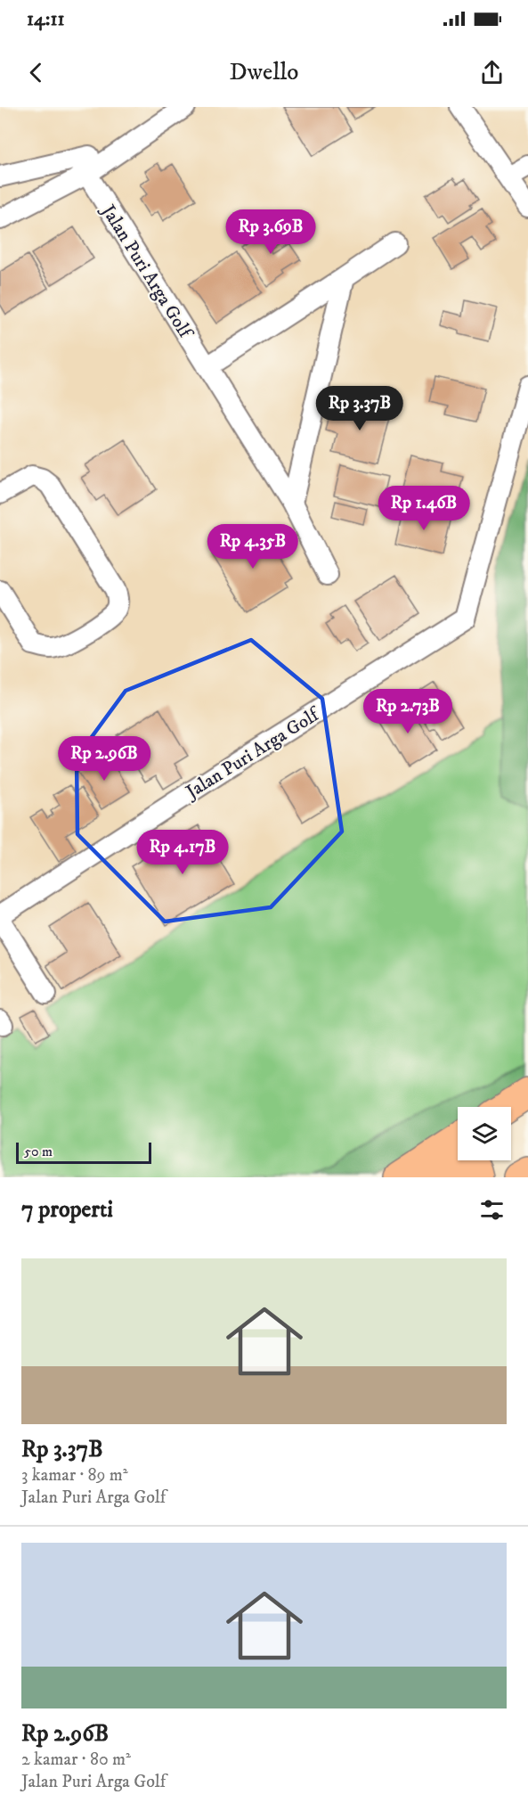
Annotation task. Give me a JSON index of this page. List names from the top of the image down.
{
  "streets": {
    "street": ["Jalan Puri Arga Golf"]
  },
  "scale_bar": "50 m",
  "page": {
    "status": "14:11",
    "header": "Dwello",
    "price": [
      "Rp 3.69B",
      "Rp 3.37B",
      "Rp 1.46B",
      "Rp 4.35B",
      "Rp 2.73B",
      "Rp 2.96B",
      "Rp 4.17B"
    ],
    "scale": "50 m",
    "heading": "7 properti",
    "list": [
      {
        "name": "Rp 3.37B",
        "note": "3 kamar · 89 m² · Jalan Puri Arga Golf"
      },
      {
        "name": "Rp 2.96B",
        "note": "2 kamar · 80 m² · Jalan Puri Arga Golf"
      }
    ]
  }
}
